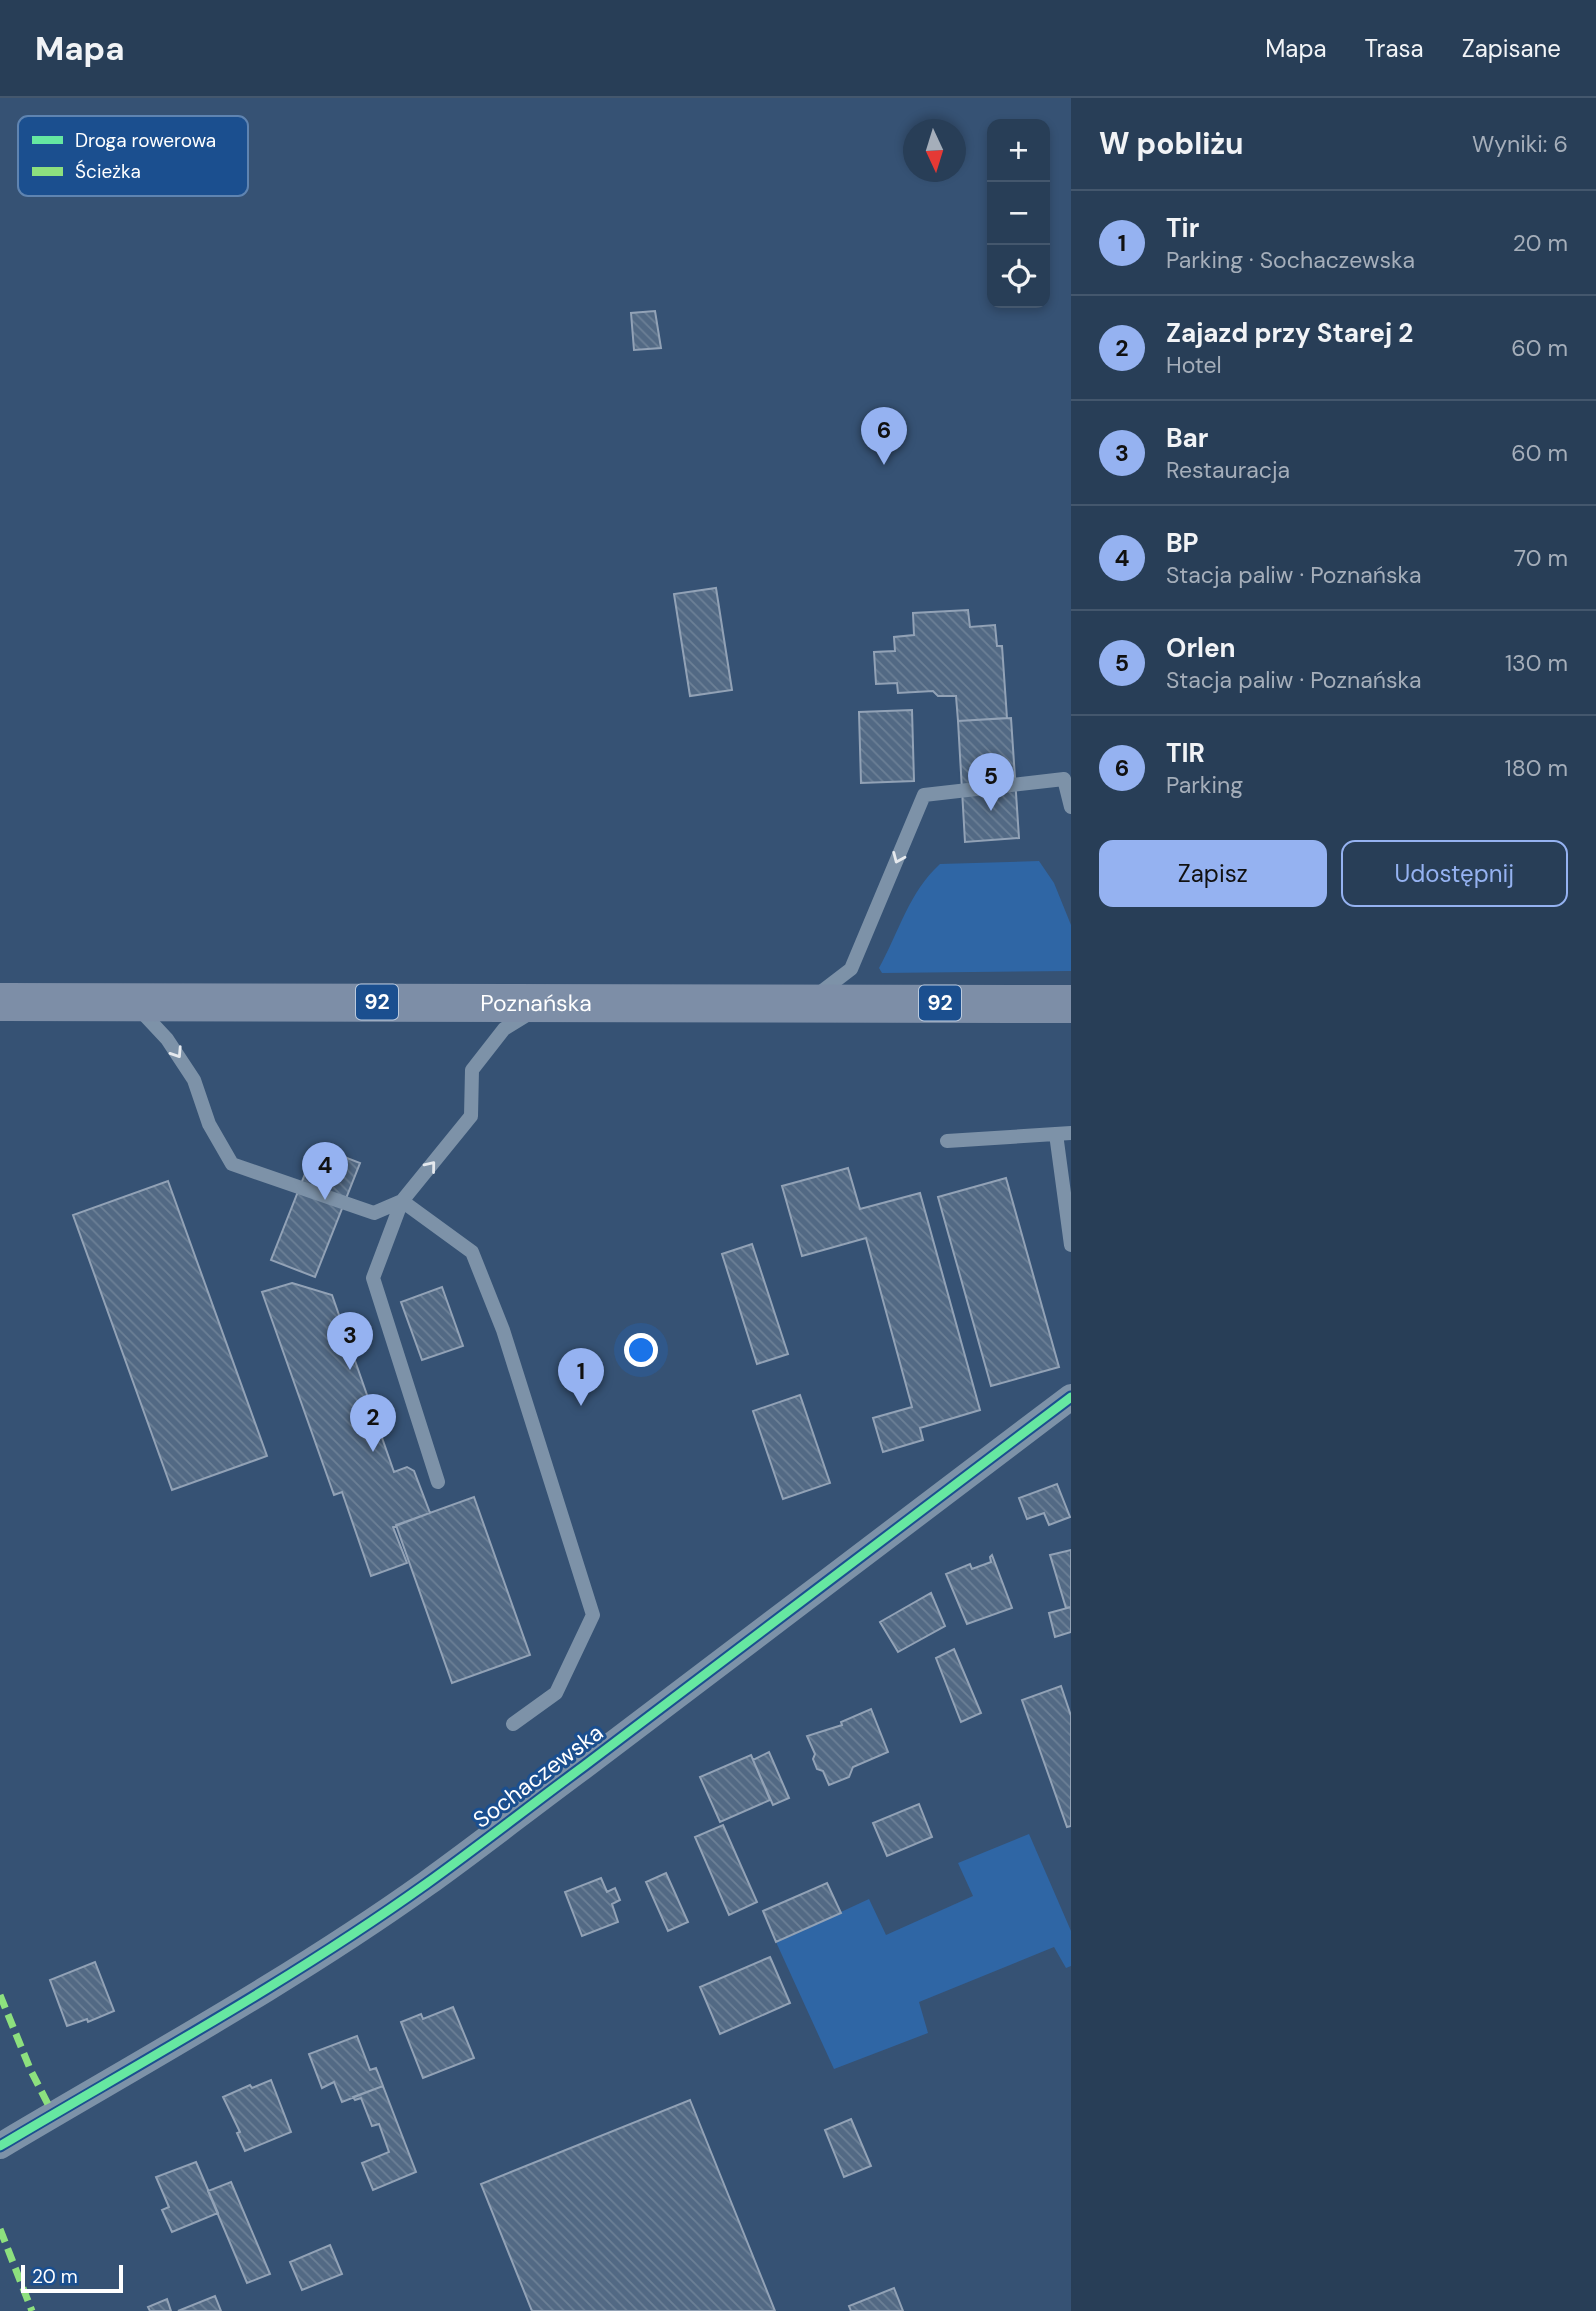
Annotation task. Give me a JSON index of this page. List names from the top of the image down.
{
  "streets": {
    "main road": ["92", "Poznańska"],
    "street": ["Sochaczewska"]
  },
  "legend": ["Droga rowerowa", "Ścieżka"],
  "scale_bar": "20 m",
  "north": "bottom",
  "page": {
    "header": "Mapa",
    "nav": ["Mapa", "Trasa", "Zapisane"],
    "heading": ["W pobliżu", "Wyniki: 6"],
    "map_buttons": ["+", "−"],
    "list": [
      {
        "mark": "1",
        "name": "Tir",
        "note": "Parking · Sochaczewska",
        "value": "20 m"
      },
      {
        "mark": "2",
        "name": "Zajazd przy Starej 2",
        "note": "Hotel",
        "value": "60 m"
      },
      {
        "mark": "3",
        "name": "Bar",
        "note": "Restauracja",
        "value": "60 m"
      },
      {
        "mark": "4",
        "name": "BP",
        "note": "Stacja paliw · Poznańska",
        "value": "70 m"
      },
      {
        "mark": "5",
        "name": "Orlen",
        "note": "Stacja paliw · Poznańska",
        "value": "130 m"
      },
      {
        "mark": "6",
        "name": "TIR",
        "note": "Parking",
        "value": "180 m"
      }
    ],
    "pins": [
      "6",
      "5",
      "4",
      "3",
      "1",
      "2"
    ],
    "buttons": ["Zapisz", "Udostępnij"],
    "scale": "20 m"
  }
}
